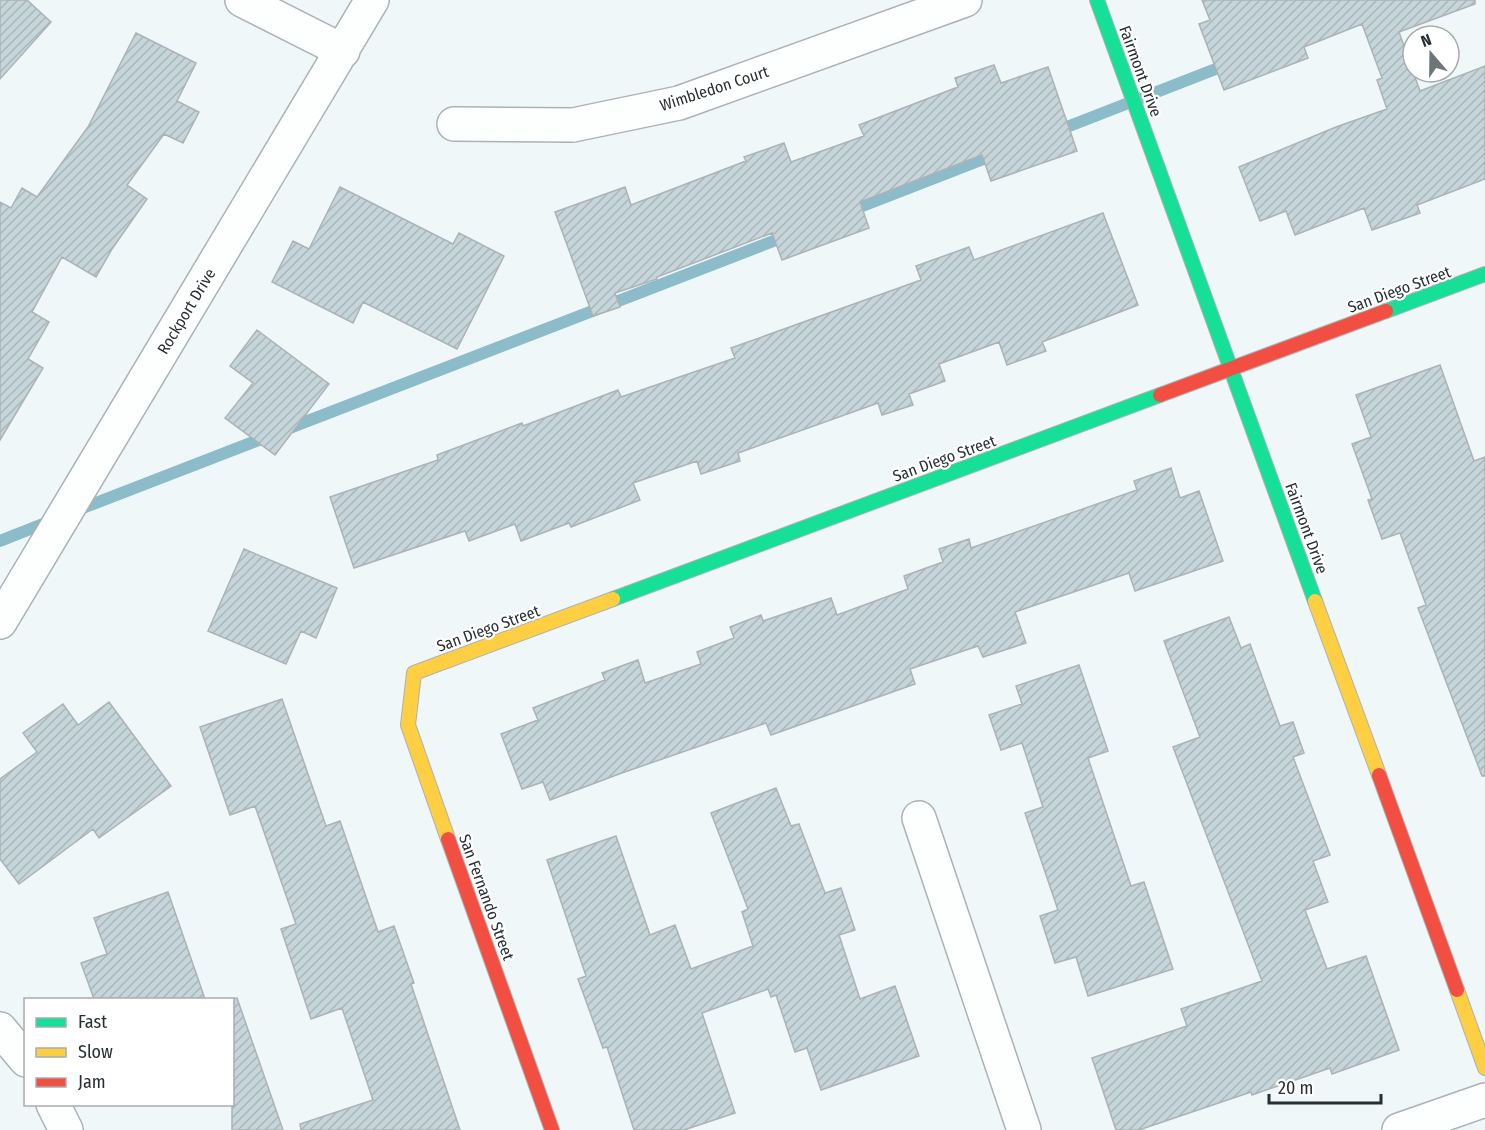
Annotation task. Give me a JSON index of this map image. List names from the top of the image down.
{
  "streets": {
    "street": [
      "Fairmont Drive",
      "Wimbledon Court",
      "San Diego Street",
      "Rockport Drive",
      "San Fernando Street"
    ]
  },
  "crossings": [
    ["Fairmont Drive", "San Diego Street"],
    ["San Diego Street", "San Fernando Street"]
  ],
  "legend": ["Fast", "Slow", "Jam"],
  "scale_bar": "20 m",
  "north": "top"
}
